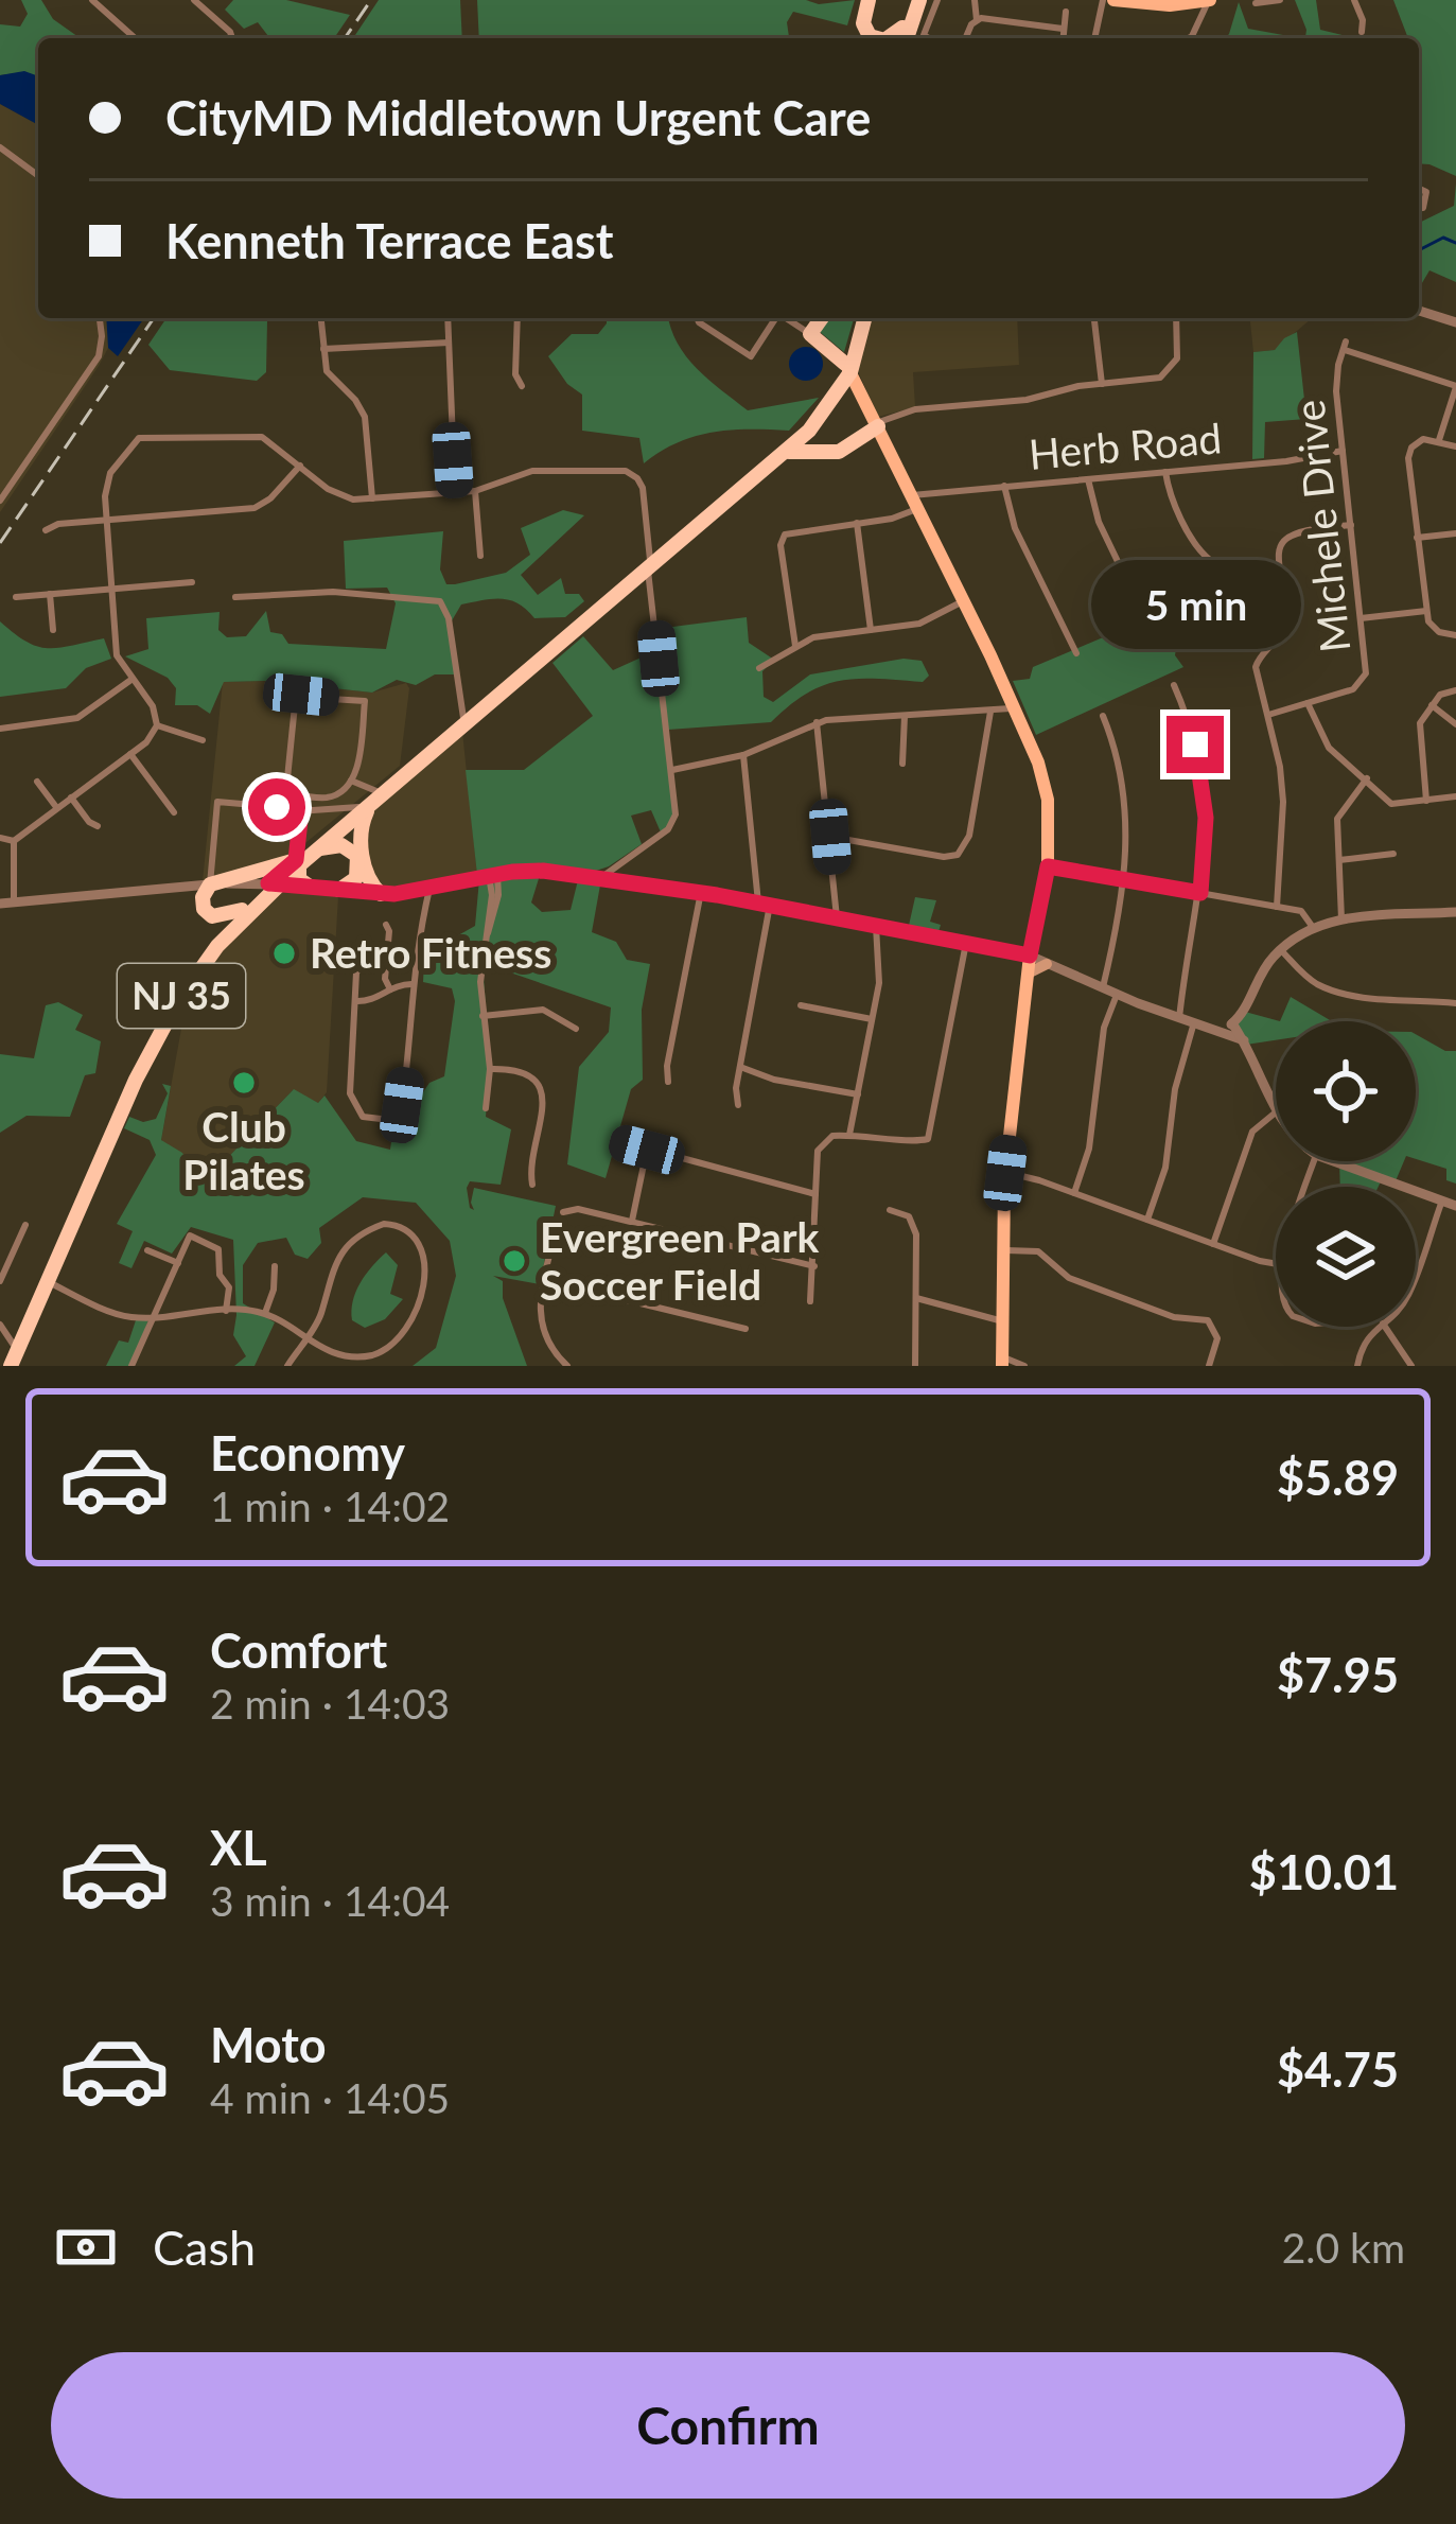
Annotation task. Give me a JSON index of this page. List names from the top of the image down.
{
  "streets": {
    "highway": ["NJ 35"],
    "street": ["Herb Road", "Michele Drive"]
  },
  "crossings": [
    ["Herb Road", "Michele Drive"]
  ],
  "places": ["Retro Fitness", "Club Pilates", "Evergreen Park Soccer Field"],
  "page": {
    "banner": ["CityMD Middletown Urgent Care", "Kenneth Terrace East"],
    "bubble": "5 min",
    "list": [
      {
        "name": "Economy",
        "note": "1 min · 14:02",
        "value": "$5.89"
      },
      {
        "name": "Comfort",
        "note": "2 min · 14:03",
        "value": "$7.95"
      },
      {
        "name": "XL",
        "note": "3 min · 14:04",
        "value": "$10.01"
      },
      {
        "name": "Moto",
        "note": "4 min · 14:05",
        "value": "$4.75"
      }
    ],
    "pay": ["Cash", "2.0 km"],
    "buttons": "Confirm"
  }
}
